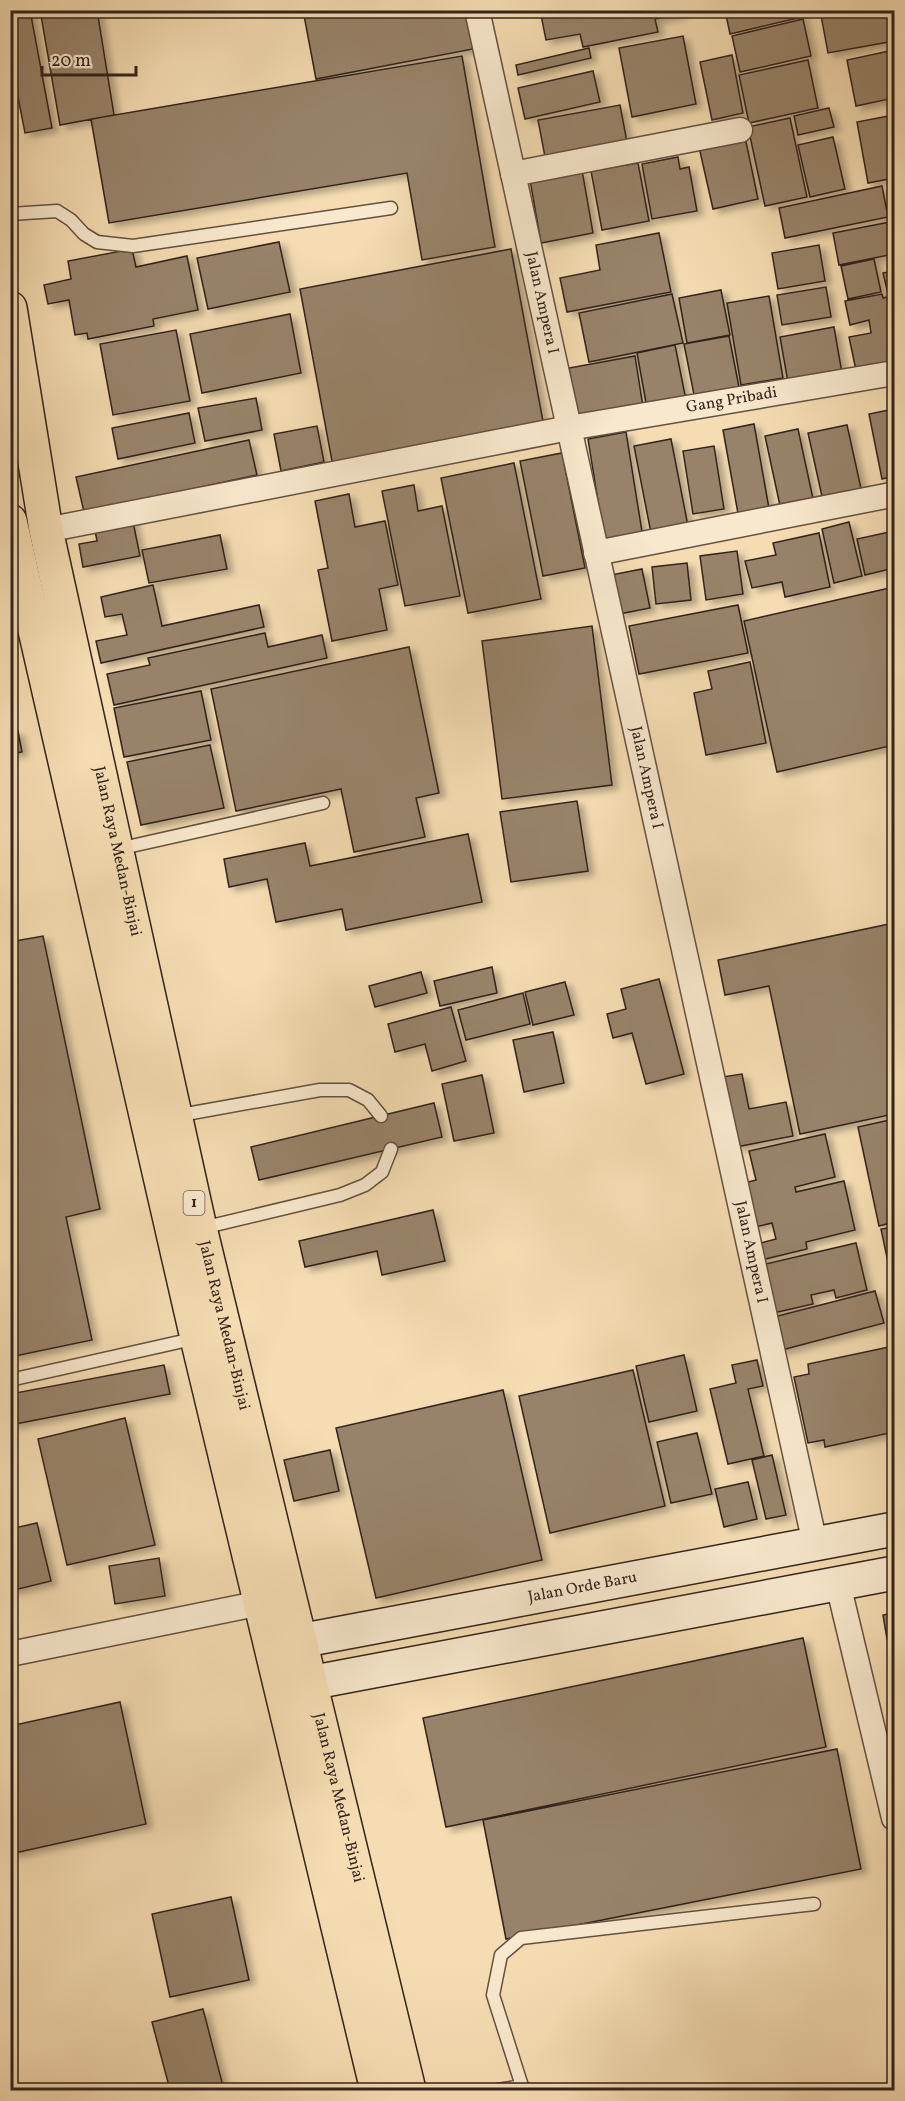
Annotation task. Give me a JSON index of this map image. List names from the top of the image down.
{
  "streets": {
    "highway": ["Jalan Raya Medan-Binjai", "1"],
    "main road": ["Jalan Orde Baru"],
    "street": ["Jalan Ampera I", "Gang Pribadi"]
  },
  "crossings": [
    ["Jalan Ampera I", "Gang Pribadi"],
    ["Jalan Ampera I", "Jalan Orde Baru"],
    ["Gang Pribadi", "Jalan Raya Medan-Binjai"],
    ["Jalan Raya Medan-Binjai", "Jalan Orde Baru"]
  ],
  "scale_bar": "20 m"
}
